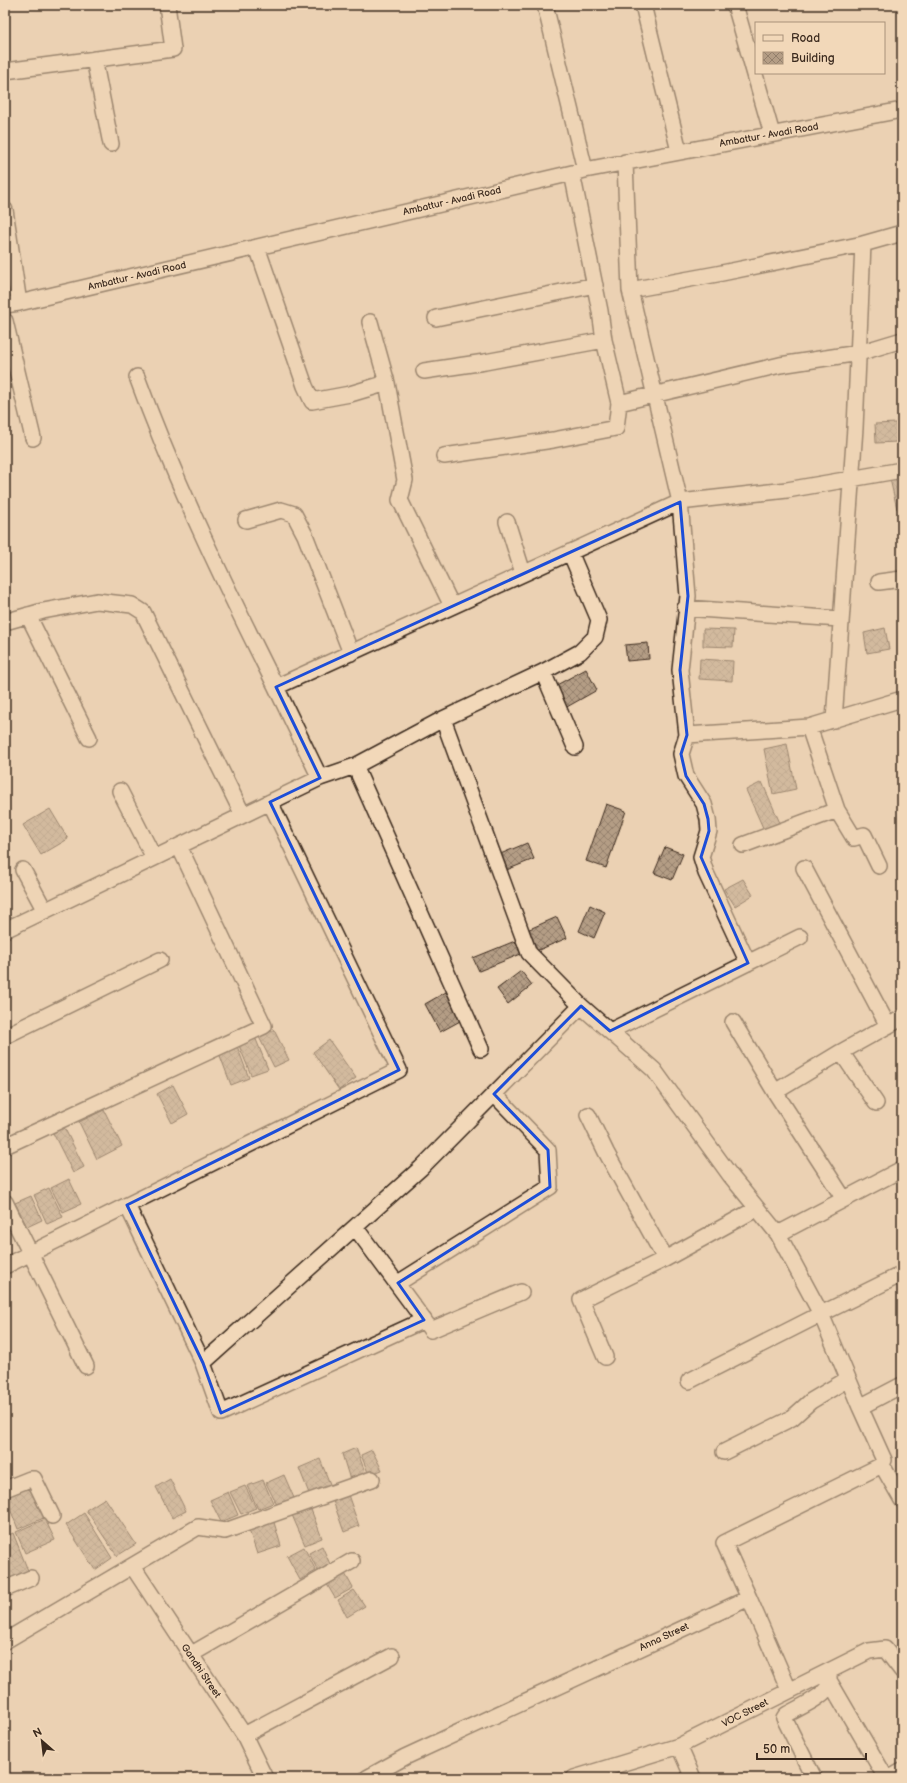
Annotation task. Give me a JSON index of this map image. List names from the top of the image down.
{
  "streets": {
    "street": [
      "Ambattur - Avadi Road",
      "Anna Street",
      "Gandhi Street",
      "VOC Street"
    ]
  },
  "legend": ["Road", "Building"],
  "scale_bar": "50 m",
  "north": "top left"
}
